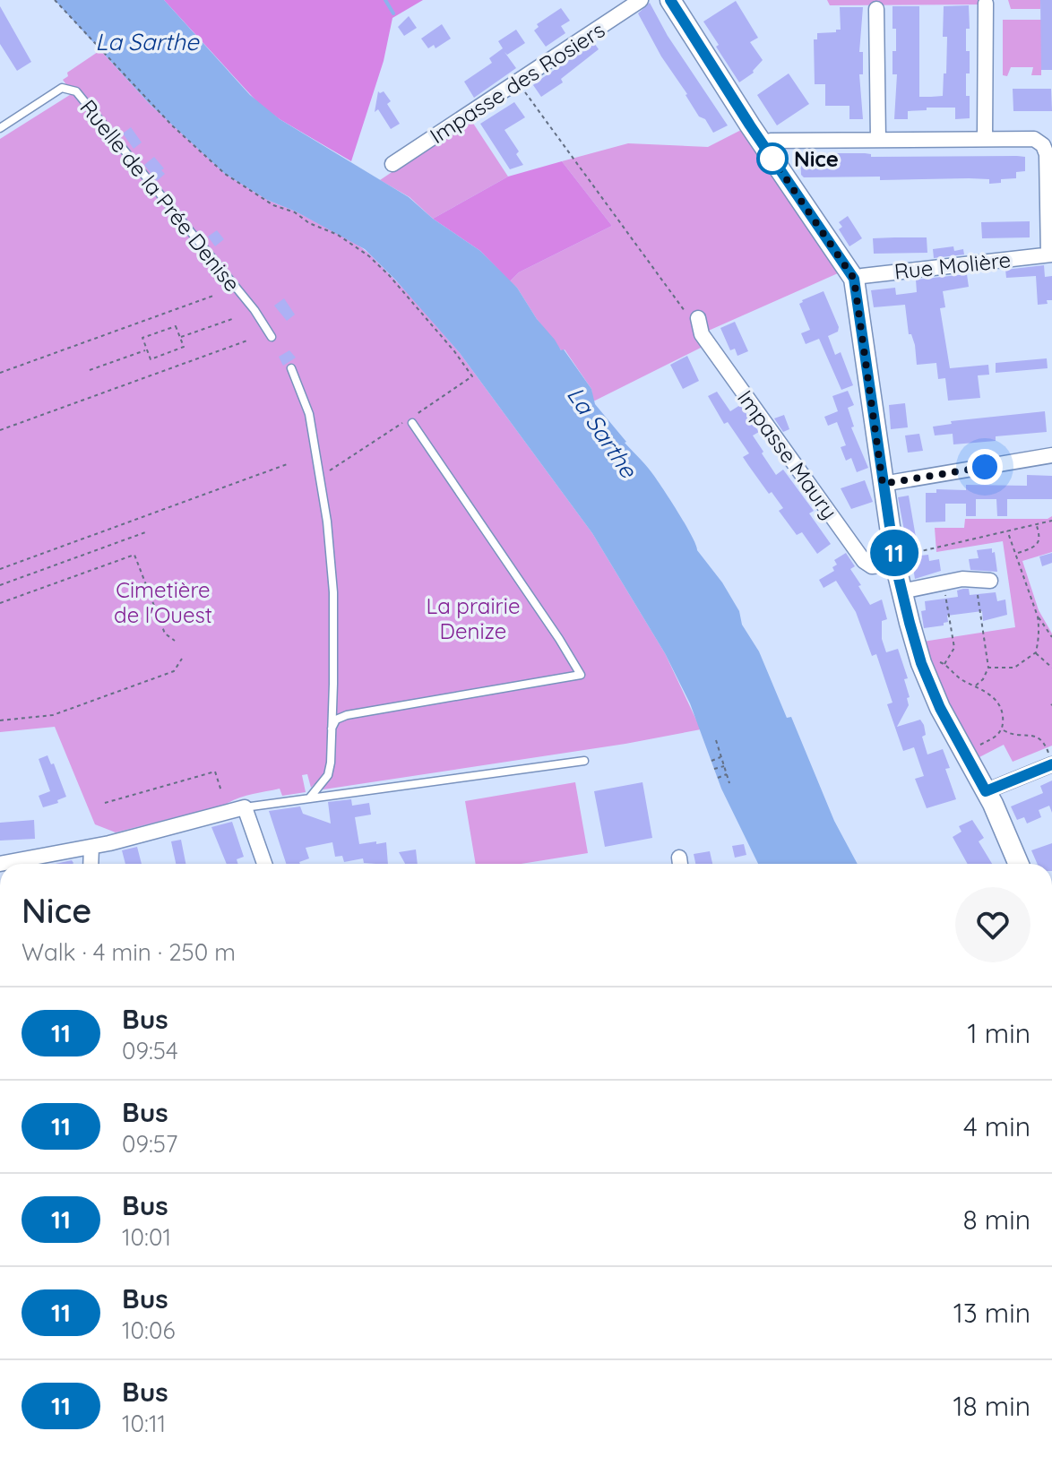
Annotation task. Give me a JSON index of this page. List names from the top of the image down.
{
  "streets": {
    "street": ["Impasse des Rosiers", "Rue Molière", "Impasse Maury"],
    "lane": ["Ruelle de la Prée Denise"]
  },
  "water": ["La Sarthe"],
  "parks": ["Cimetière de l'Ouest", "La prairie Denize"],
  "places": ["Nice"],
  "lines": ["bus line 11"],
  "page": {
    "on_map": "11",
    "heading": ["Nice", "Walk · 4 min · 250 m"],
    "list": [
      {
        "mark": "11",
        "name": "Bus",
        "note": "09:54",
        "value": "1 min"
      },
      {
        "mark": "11",
        "name": "Bus",
        "note": "09:57",
        "value": "4 min"
      },
      {
        "mark": "11",
        "name": "Bus",
        "note": "10:01",
        "value": "8 min"
      },
      {
        "mark": "11",
        "name": "Bus",
        "note": "10:06",
        "value": "13 min"
      },
      {
        "mark": "11",
        "name": "Bus",
        "note": "10:11",
        "value": "18 min"
      }
    ]
  }
}
